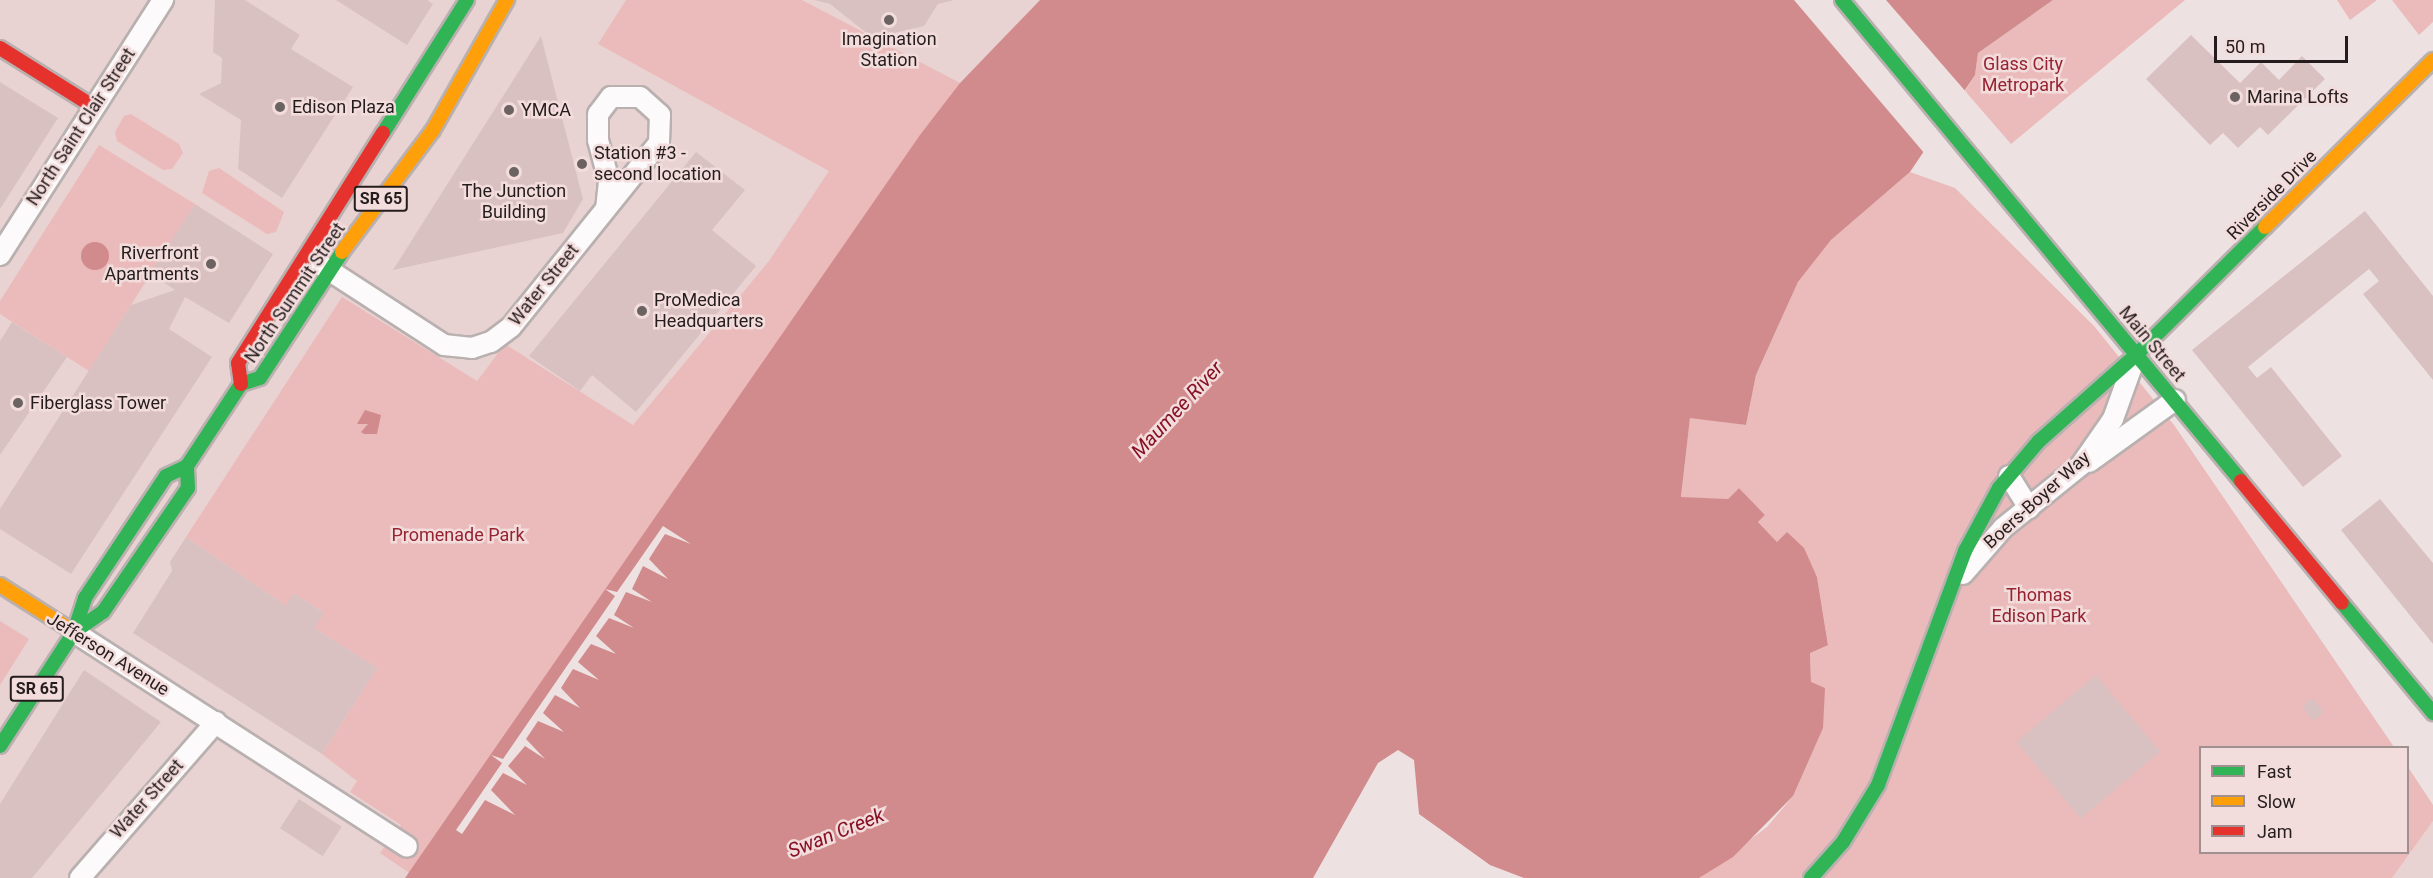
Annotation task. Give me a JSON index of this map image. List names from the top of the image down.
{
  "streets": {
    "main road": [
      "Riverside Drive",
      "SR 65",
      "North Summit Street",
      "Main Street",
      "Boers-Boyer Way",
      "Jefferson Avenue"
    ],
    "street": ["North Saint Clair Street", "Water Street"]
  },
  "crossings": [
    ["Riverside Drive", "Main Street"],
    ["Riverside Drive", "Boers-Boyer Way"],
    ["Water Street", "North Summit Street"],
    ["Water Street", "Jefferson Avenue"],
    ["North Summit Street", "Jefferson Avenue"],
    ["Main Street", "Boers-Boyer Way"]
  ],
  "water": ["Maumee River", "Swan Creek"],
  "parks": ["Glass City Metropark", "Promenade Park", "Thomas Edison Park"],
  "places": [
    "Imagination Station",
    "Marina Lofts",
    "Edison Plaza",
    "YMCA",
    "Station #3 - second location",
    "The Junction Building",
    "Riverfront Apartments",
    "ProMedica Headquarters",
    "Fiberglass Tower"
  ],
  "legend": ["Fast", "Slow", "Jam"],
  "scale_bar": "50 m"
}
